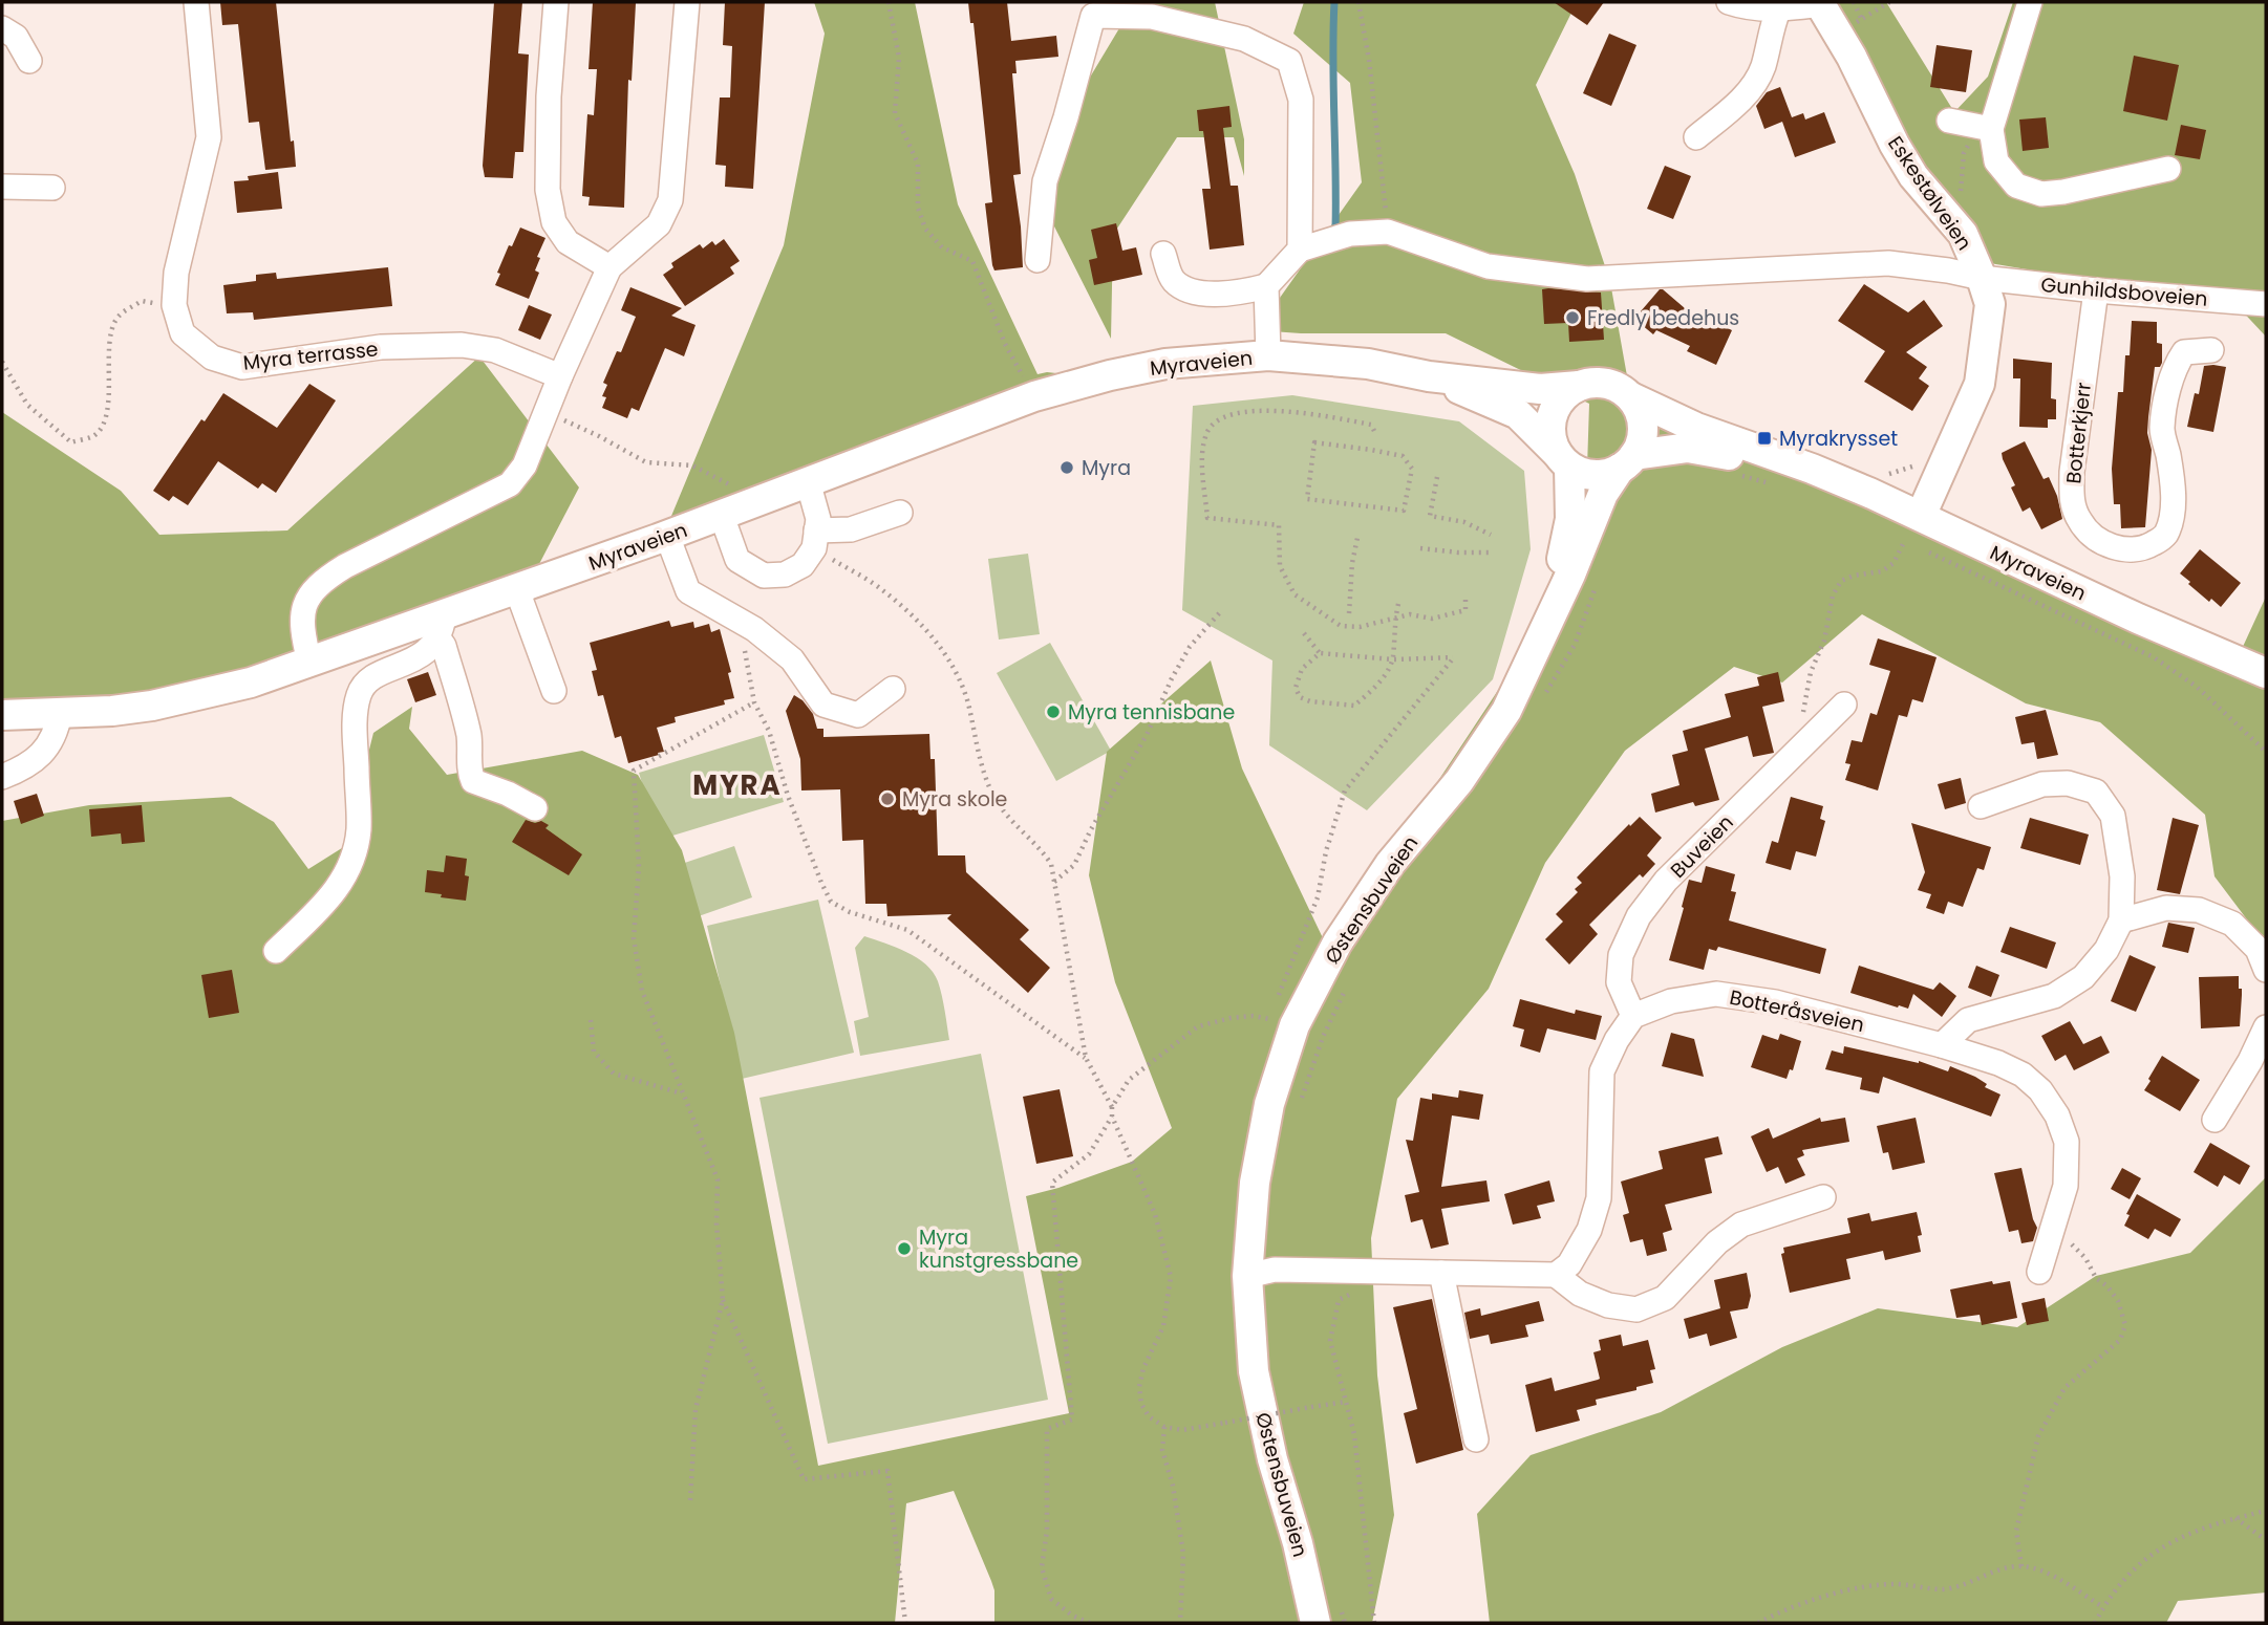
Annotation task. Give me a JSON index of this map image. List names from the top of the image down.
{
  "streets": {
    "main road": ["Eskestølveien", "Myraveien", "Østensbuveien"],
    "street": [
      "Gunhildsboveien",
      "Myra terrasse",
      "Botterkjerr",
      "Buveien",
      "Botteråsveien"
    ]
  },
  "crossings": [
    ["Eskestølveien", "Gunhildsboveien"],
    ["Eskestølveien", "Myraveien"],
    ["Gunhildsboveien", "Botterkjerr"],
    ["Myraveien", "Østensbuveien"],
    ["Buveien", "Botteråsveien"]
  ],
  "districts": ["MYRA"],
  "places": {
    "other": [
      "Fredly bedehus",
      "Myra",
      "Myra tennisbane",
      "Myra skole",
      "Myra kunstgressbane"
    ],
    "transit": ["Myrakrysset"]
  }
}
